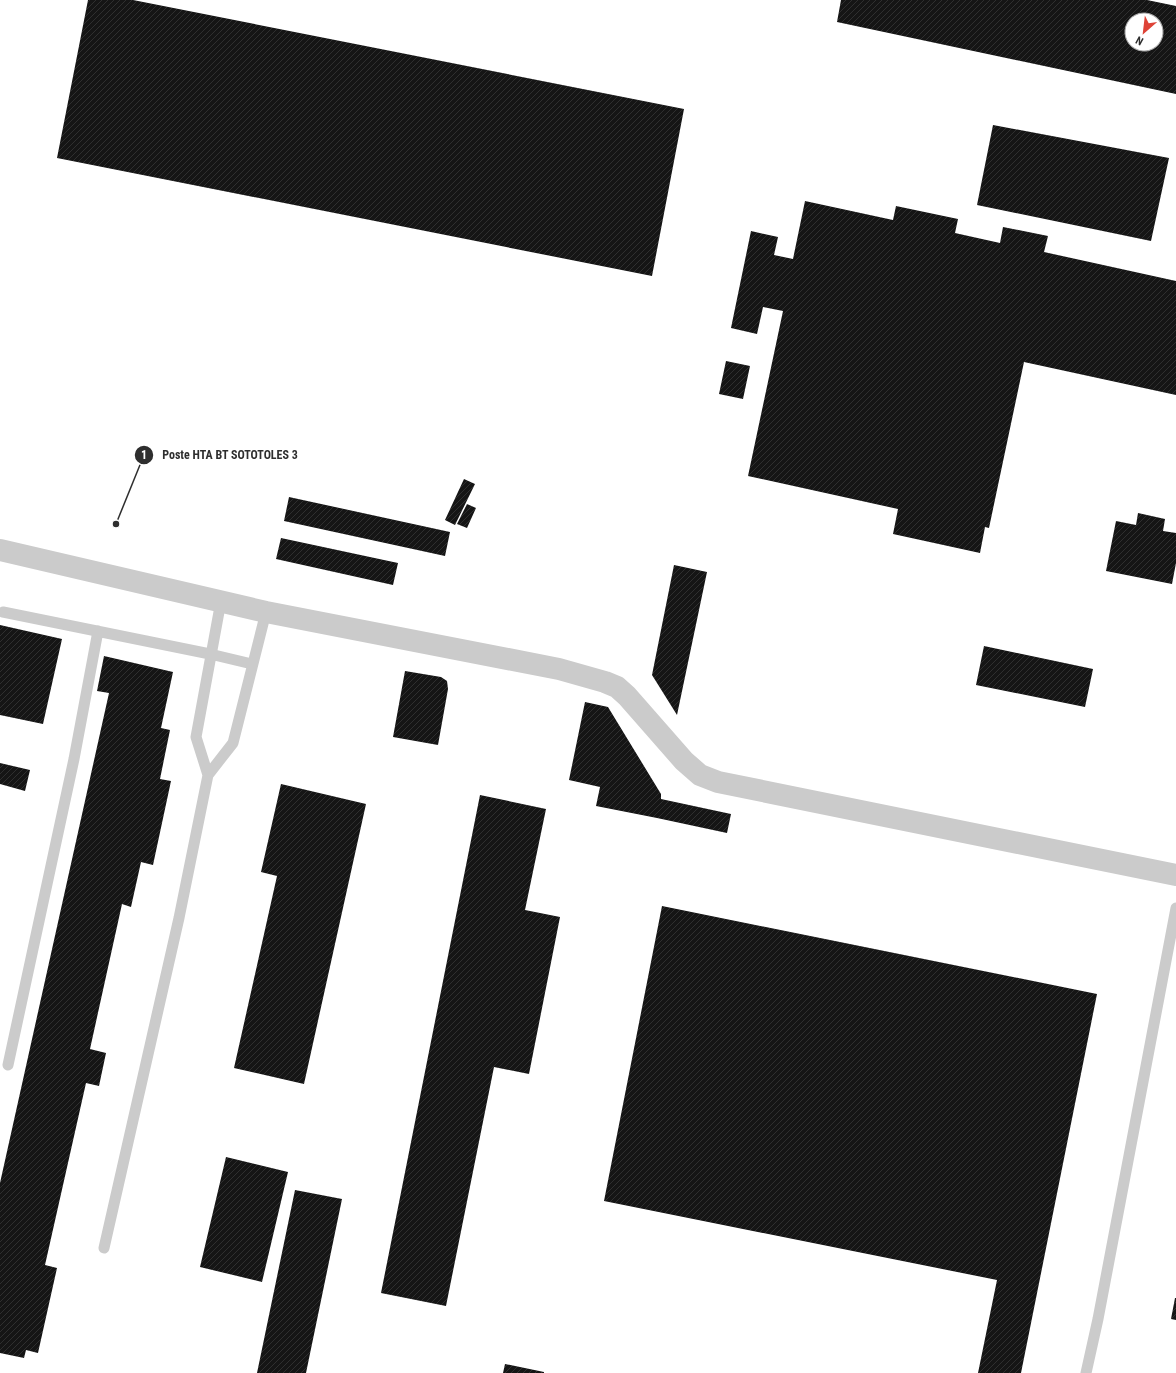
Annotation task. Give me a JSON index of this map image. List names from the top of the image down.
{
  "places": ["Poste HTA BT SOTOTOLES 3"],
  "north": "bottom left"
}
